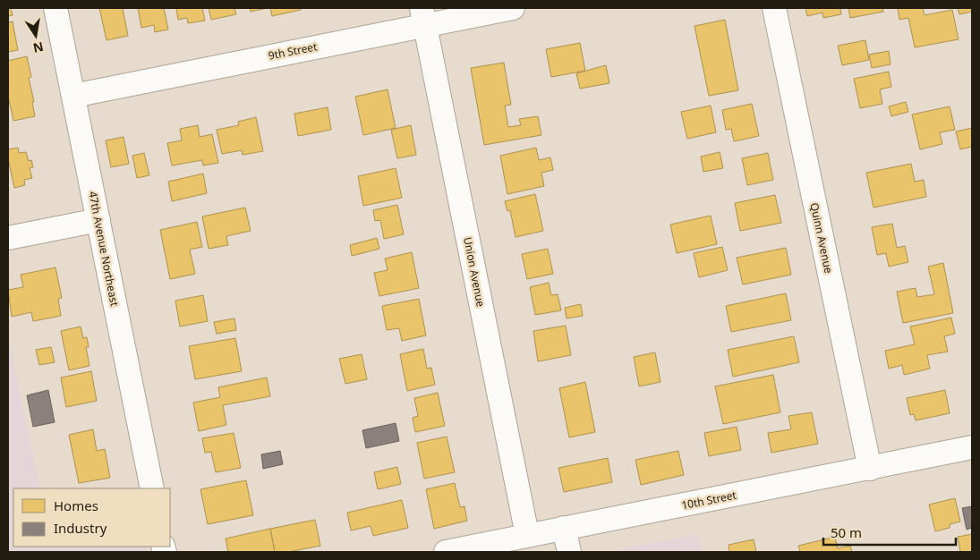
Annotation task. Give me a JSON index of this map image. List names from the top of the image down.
{
  "streets": {
    "street": [
      "9th Street",
      "Quinn Avenue",
      "47th Avenue Northeast",
      "Union Avenue",
      "10th Street"
    ]
  },
  "crossings": [
    ["9th Street", "47th Avenue Northeast"],
    ["9th Street", "Union Avenue"],
    ["Quinn Avenue", "10th Street"],
    ["Union Avenue", "10th Street"]
  ],
  "legend": ["Homes", "Industry"],
  "scale_bar": "50 m",
  "north": "bottom"
}
